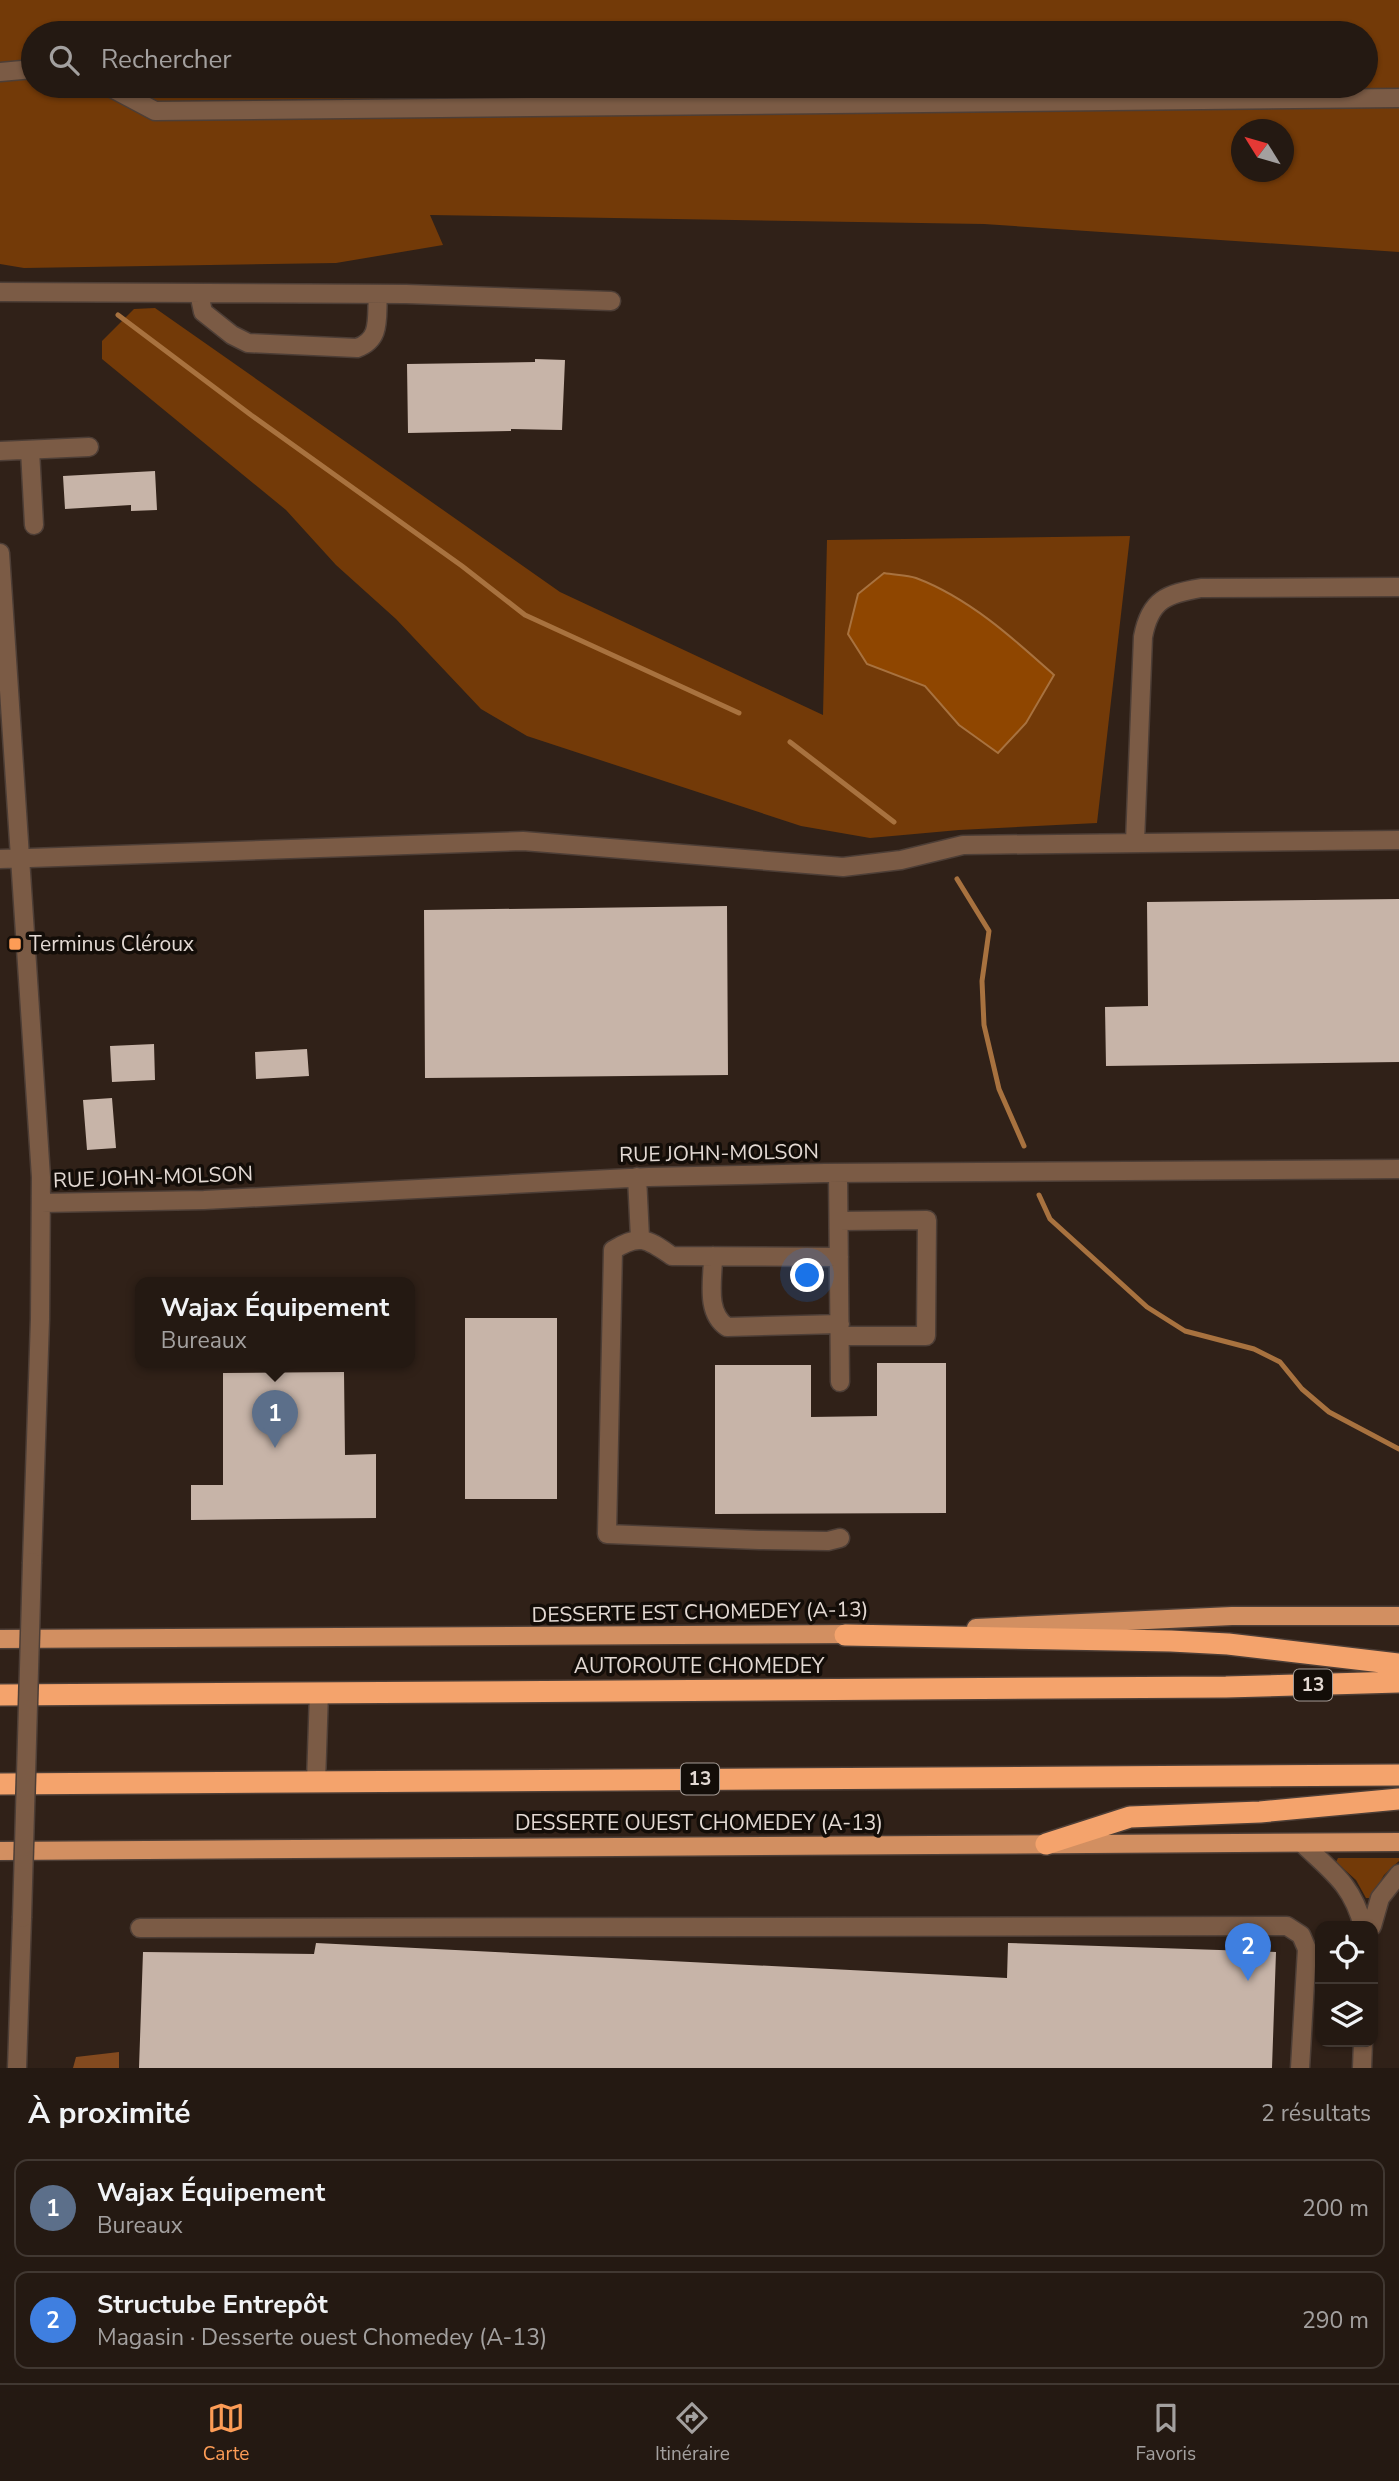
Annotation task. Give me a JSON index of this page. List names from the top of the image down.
{
  "streets": {
    "highway": ["AUTOROUTE CHOMEDEY", "13"],
    "main road": ["DESSERTE EST CHOMEDEY (A-13)", "DESSERTE OUEST CHOMEDEY (A-13)"],
    "street": ["RUE JOHN-MOLSON"]
  },
  "places": {
    "transit": ["Terminus Cléroux"]
  },
  "north": "top left",
  "page": {
    "search": "Rechercher",
    "popup": ["Wajax Équipement", "Bureaux"],
    "pins": ["1", "2"],
    "heading": ["À proximité", "2 résultats"],
    "list": [
      {
        "mark": "1",
        "name": "Wajax Équipement",
        "note": "Bureaux",
        "value": "200 m"
      },
      {
        "mark": "2",
        "name": "Structube Entrepôt",
        "note": "Magasin · Desserte ouest Chomedey (A-13)",
        "value": "290 m"
      }
    ],
    "nav": ["Carte", "Itinéraire", "Favoris"]
  }
}
